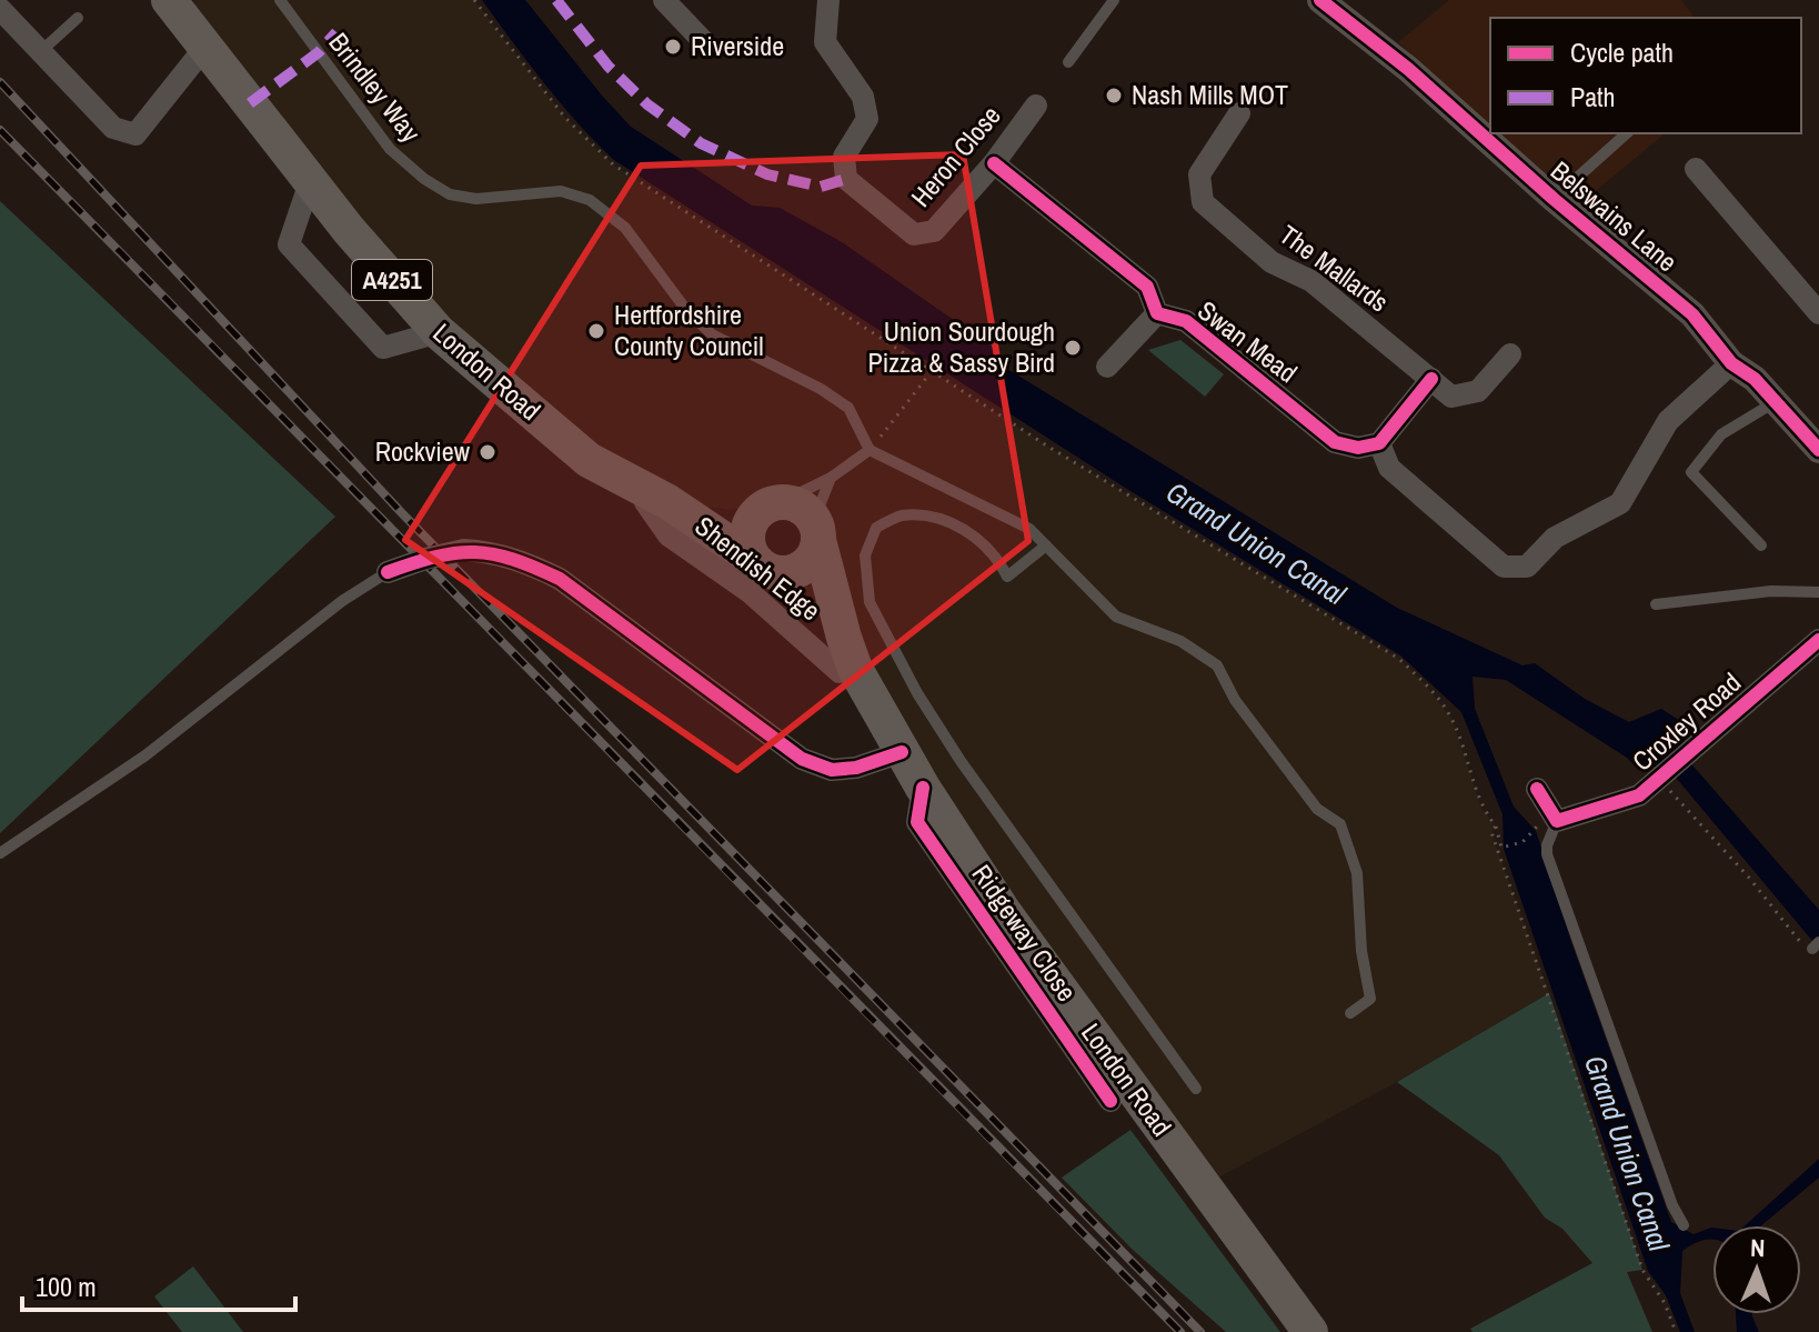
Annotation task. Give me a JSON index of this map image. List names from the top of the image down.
{
  "streets": {
    "main road": ["A4251", "London Road"],
    "street": [
      "Heron Close",
      "Belswains Lane",
      "The Mallards",
      "Swan Mead",
      "Shendish Edge",
      "Croxley Road",
      "Ridgeway Close"
    ],
    "lane": ["Brindley Way"]
  },
  "crossings": [
    ["Heron Close", "Swan Mead"],
    ["London Road", "Shendish Edge"],
    ["London Road", "Ridgeway Close"]
  ],
  "water": ["Grand Union Canal"],
  "places": [
    "Riverside",
    "Nash Mills MOT",
    "Hertfordshire County Council",
    "Union Sourdough Pizza & Sassy Bird",
    "Rockview"
  ],
  "legend": ["Cycle path", "Path"],
  "scale_bar": "100 m",
  "north": "top"
}
